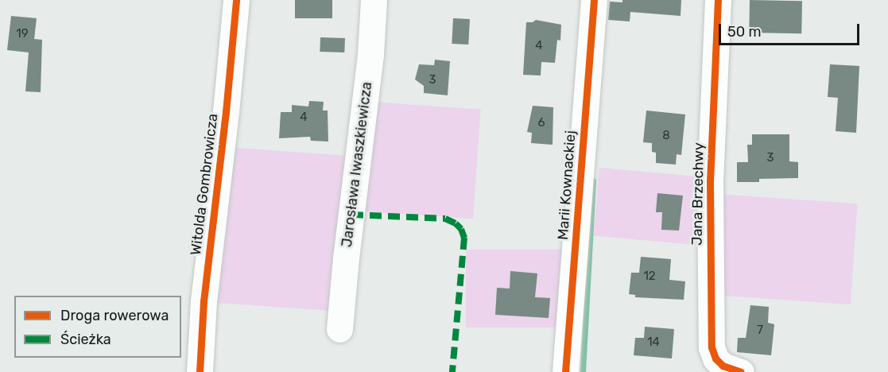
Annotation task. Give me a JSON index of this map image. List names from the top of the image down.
{
  "streets": {
    "street": [
      "Jarosława Iwaszkiewicza",
      "Witolda Gombrowicza",
      "Marii Kownackiej",
      "Jana Brzechwy"
    ]
  },
  "house_numbers": [
    "19",
    "4",
    "3",
    "4",
    "6",
    "8",
    "3",
    "12",
    "7",
    "14"
  ],
  "legend": ["Droga rowerowa", "Ścieżka"],
  "scale_bar": "50 m"
}
